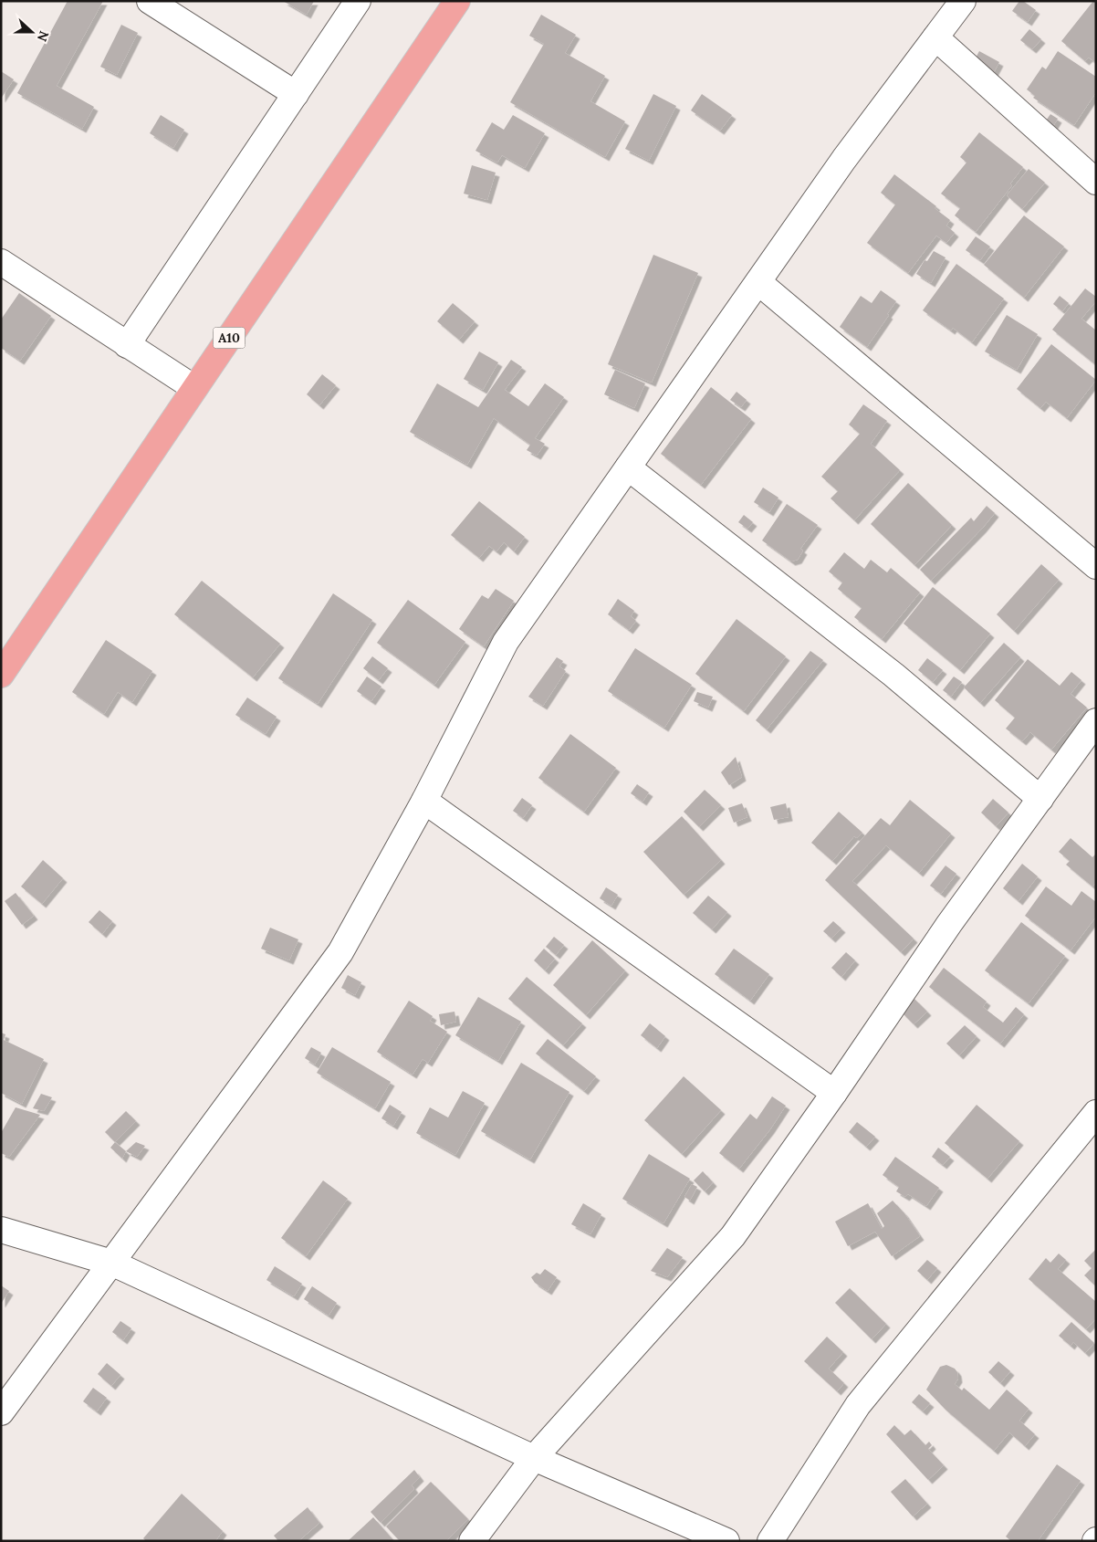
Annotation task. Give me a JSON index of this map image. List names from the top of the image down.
{
  "streets": {
    "highway": ["A10"]
  },
  "north": "right"
}
